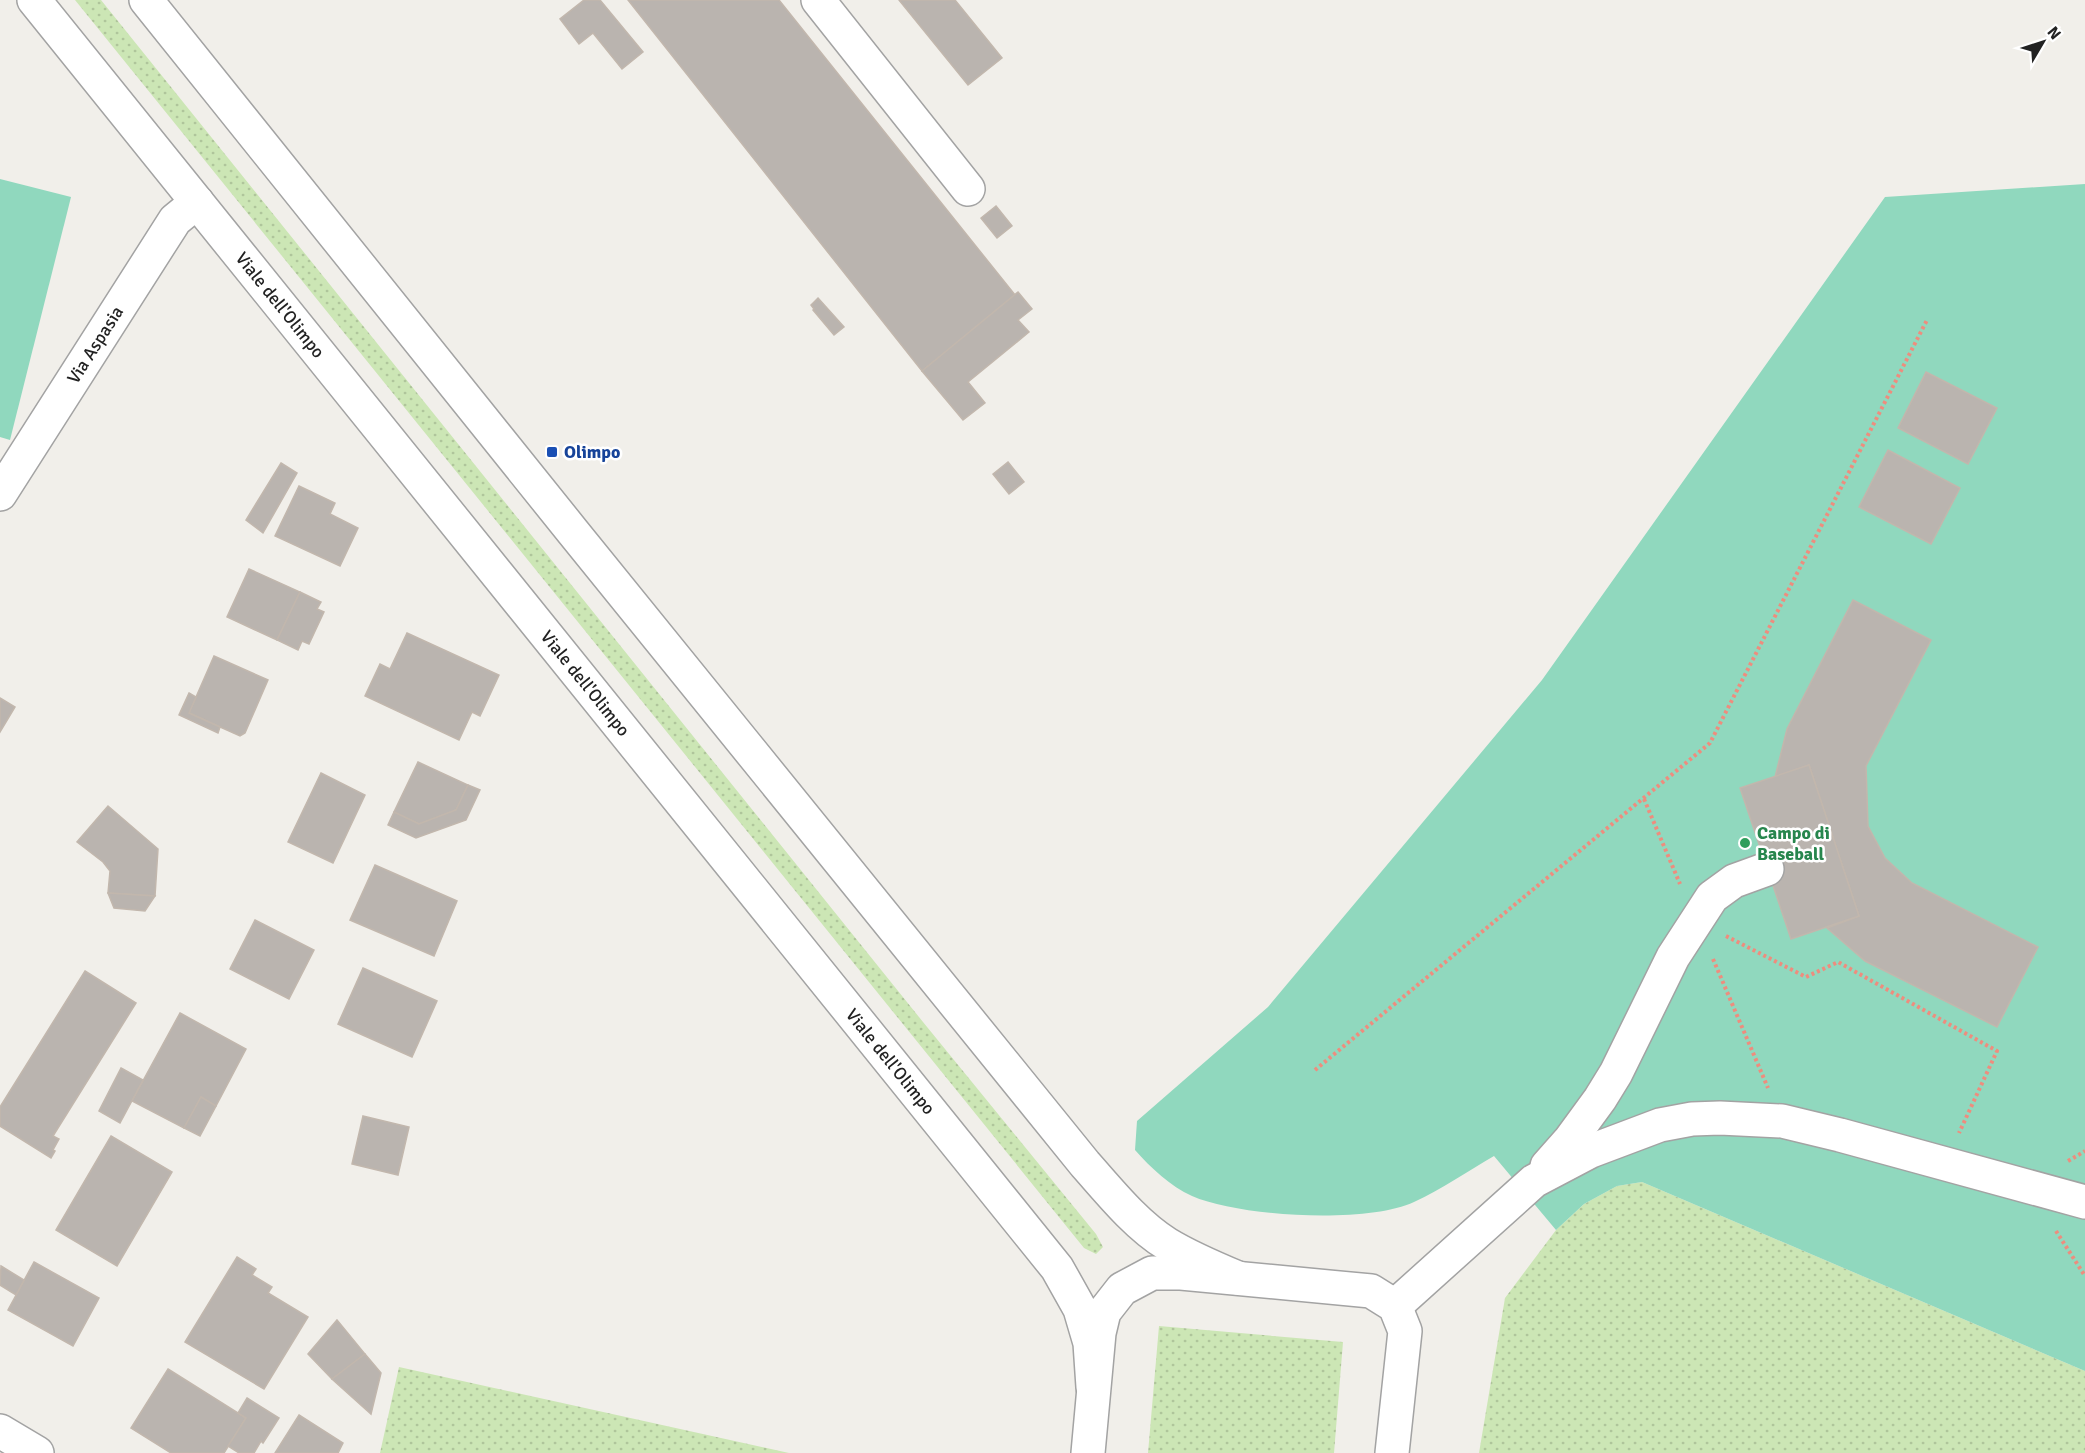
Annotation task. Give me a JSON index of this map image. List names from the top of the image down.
{
  "streets": {
    "street": ["Viale dell'Olimpo", "Via Aspasia"]
  },
  "crossings": [
    ["Viale dell'Olimpo", "Via Aspasia"]
  ],
  "places": {
    "transit": ["Olimpo"],
    "other": ["Campo di Baseball"]
  },
  "north": "top right"
}
